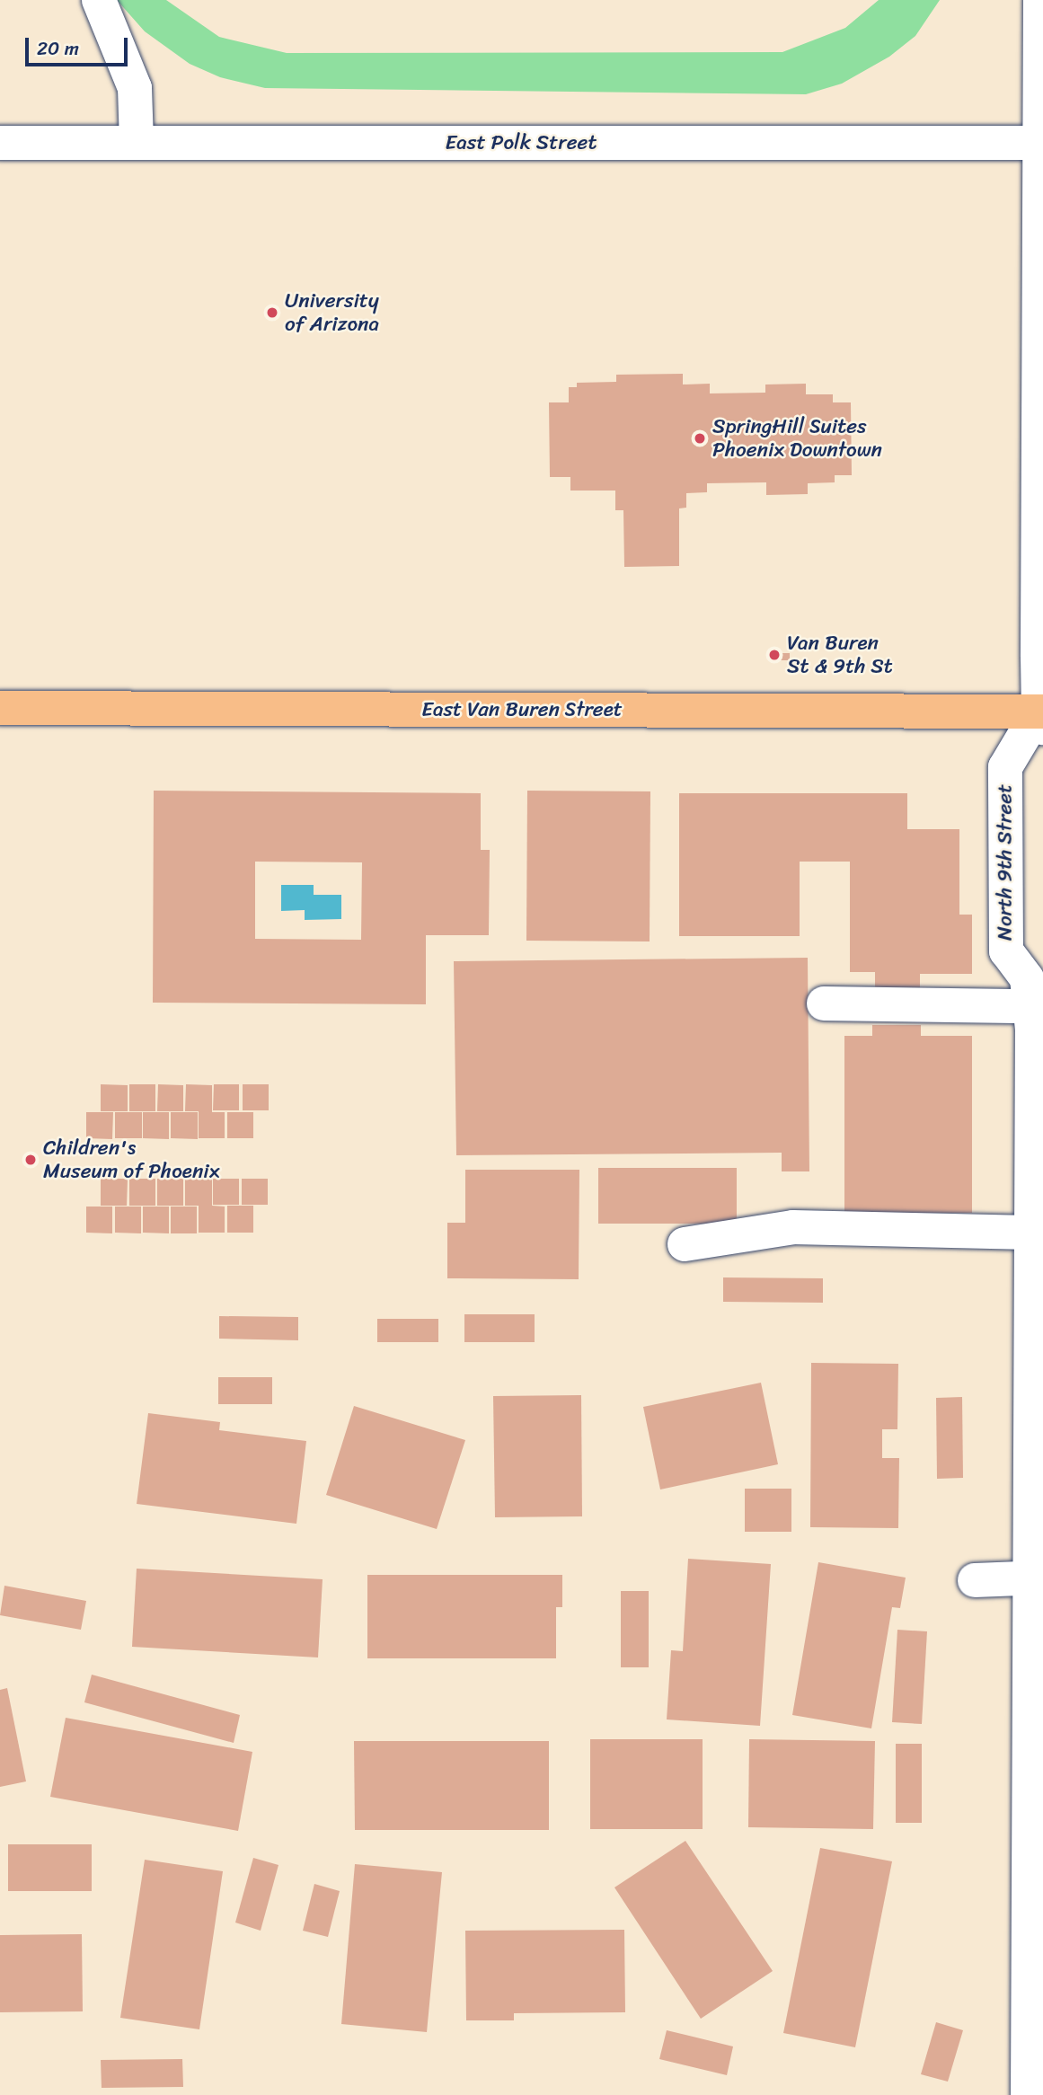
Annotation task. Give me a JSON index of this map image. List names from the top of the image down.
{
  "streets": {
    "main road": ["East Van Buren Street"],
    "street": ["East Polk Street", "North 9th Street"]
  },
  "crossings": [
    ["East Van Buren Street", "North 9th Street"]
  ],
  "places": [
    "University of Arizona",
    "SpringHill Suites Phoenix Downtown",
    "Van Buren St & 9th St",
    "Children's Museum of Phoenix"
  ],
  "scale_bar": "20 m"
}
